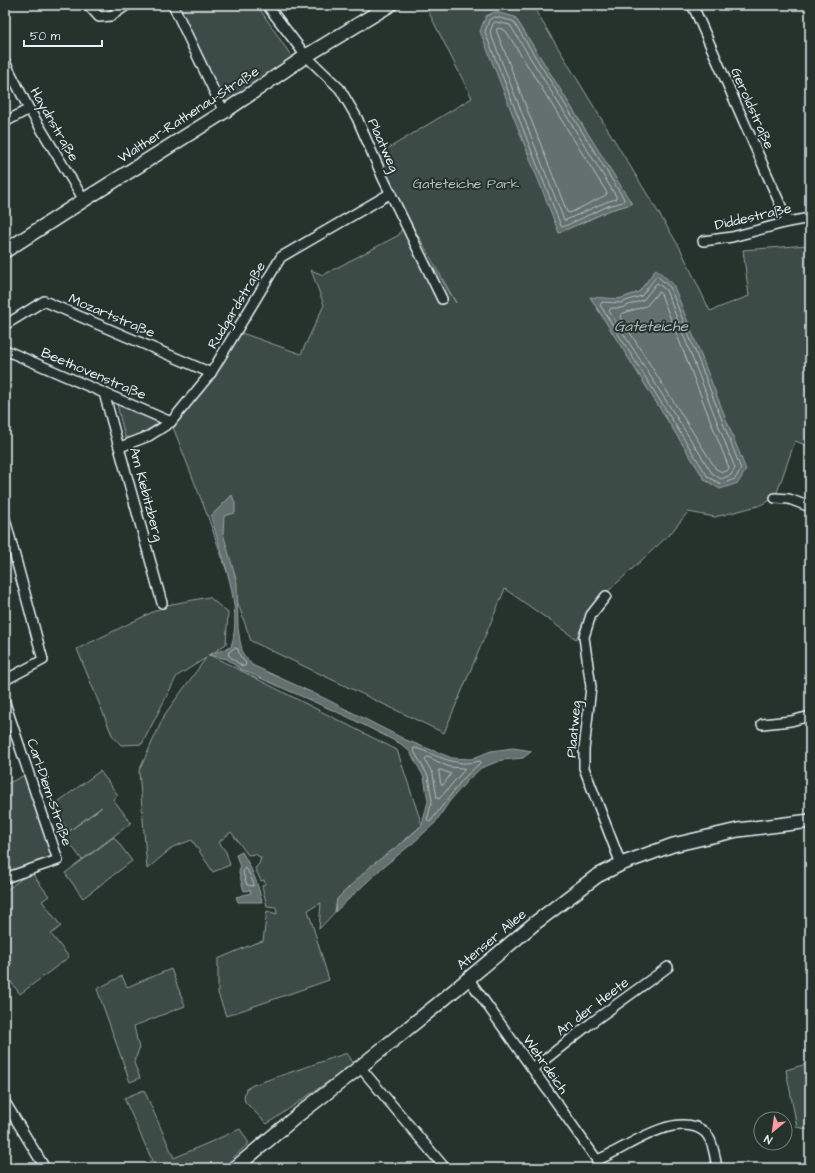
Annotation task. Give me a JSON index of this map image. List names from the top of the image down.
{
  "streets": {
    "street": [
      "Geroldstraße",
      "Walther-Rathenau-Straße",
      "Haydnstraße",
      "Plaatweg",
      "Diddestraße",
      "Rudgardstraße",
      "Mozartstraße",
      "Beethovenstraße",
      "Am Kiebitzberg",
      "Carl-Diem-Straße",
      "Atenser Allee",
      "An der Heete",
      "Wehrdeich"
    ]
  },
  "crossings": [
    ["Geroldstraße", "Diddestraße"],
    ["Walther-Rathenau-Straße", "Haydnstraße"],
    ["Walther-Rathenau-Straße", "Plaatweg"],
    ["Plaatweg", "Rudgardstraße"],
    ["Plaatweg", "Atenser Allee"],
    ["Rudgardstraße", "Mozartstraße"],
    ["Rudgardstraße", "Beethovenstraße"],
    ["Rudgardstraße", "Am Kiebitzberg"],
    ["Beethovenstraße", "Am Kiebitzberg"],
    ["Atenser Allee", "Wehrdeich"],
    ["An der Heete", "Wehrdeich"]
  ],
  "water": ["Gateteiche"],
  "parks": ["Gateteiche Park"],
  "scale_bar": "50 m",
  "north": "bottom left"
}
